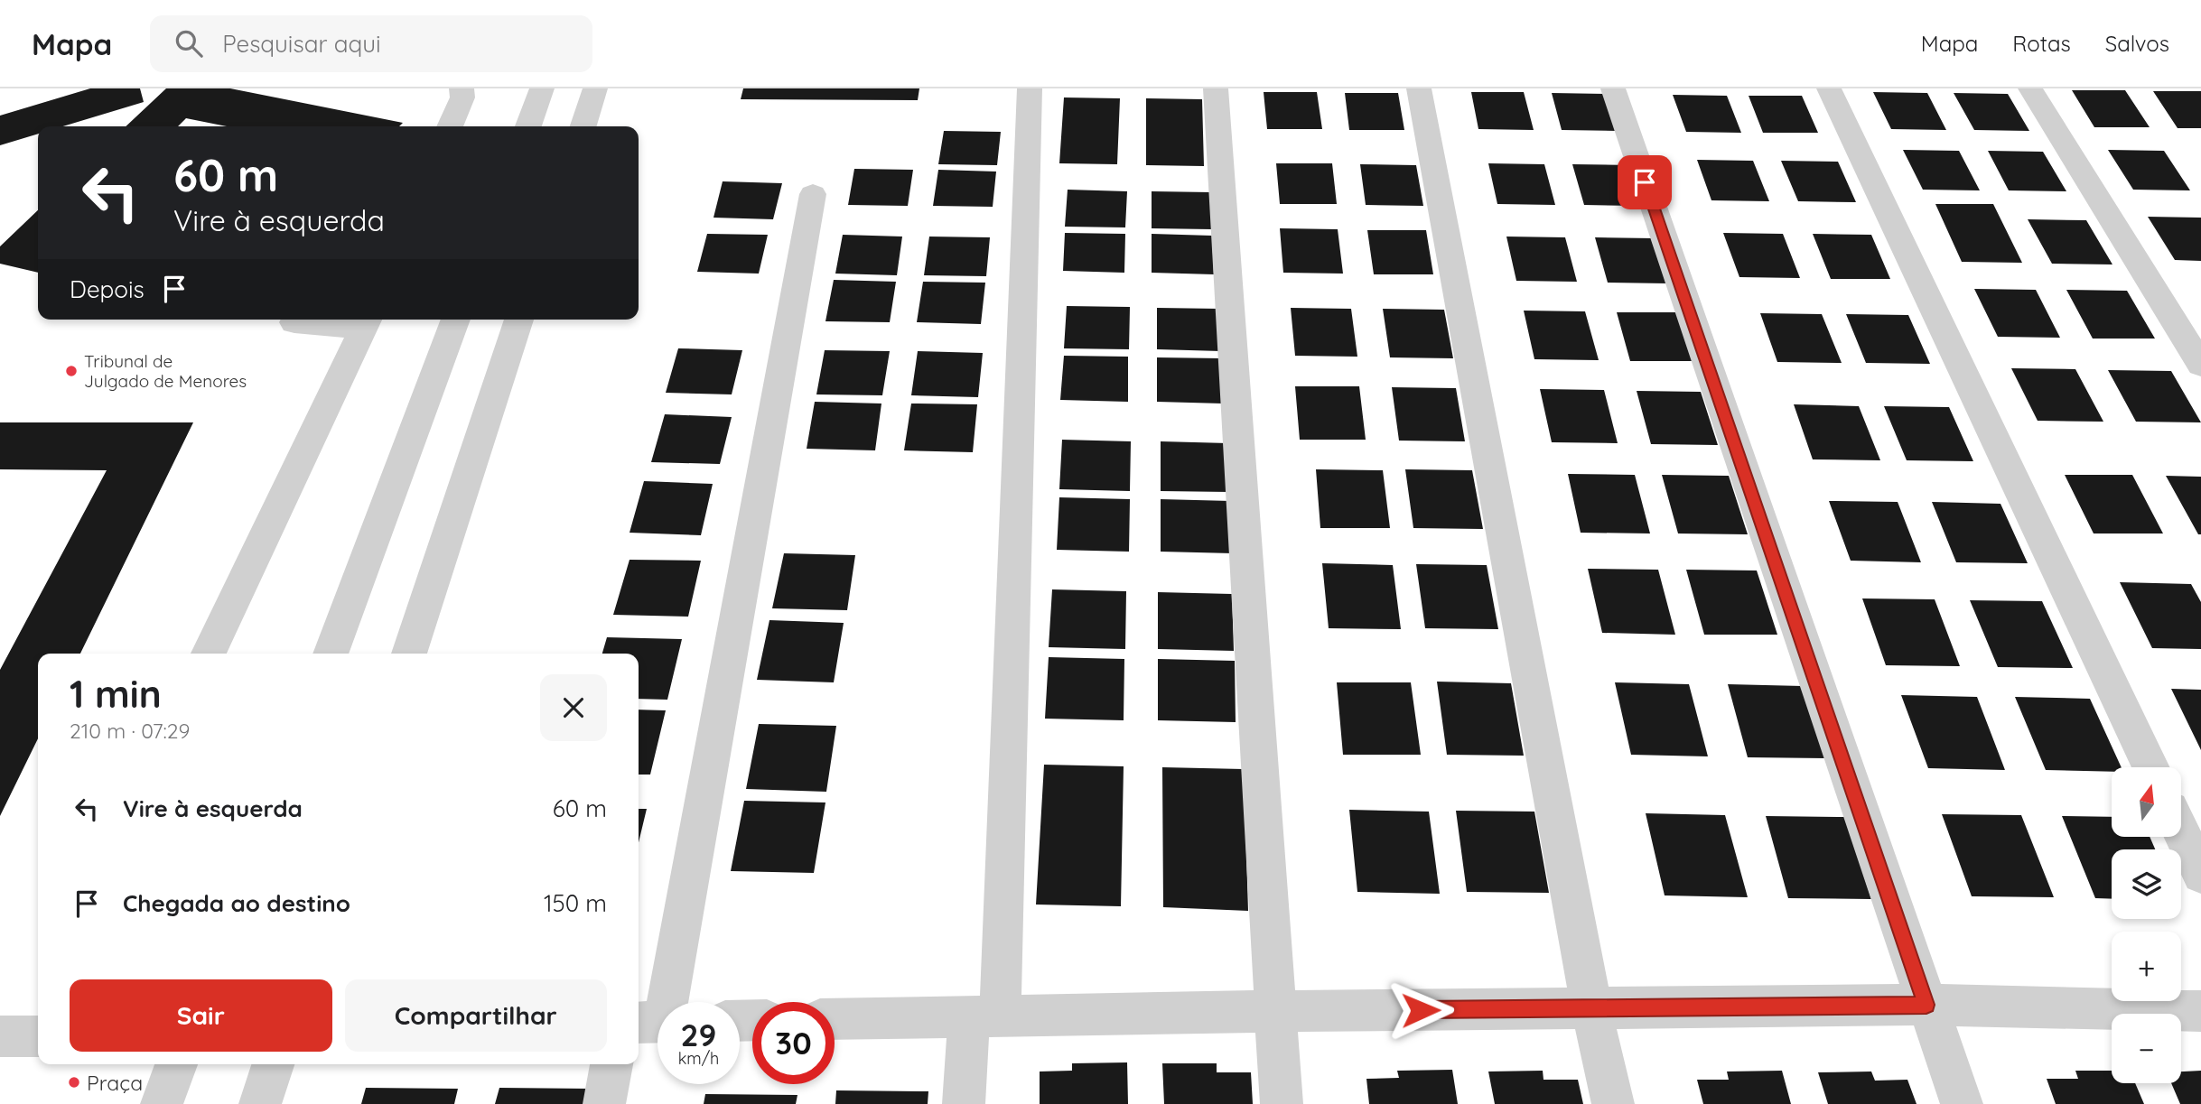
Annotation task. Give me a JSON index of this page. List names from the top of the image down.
{
  "places": ["Tribunal de Julgado de Menores", "Praça"],
  "north": "top",
  "page": {
    "header": "Mapa",
    "search": "Pesquisar aqui",
    "nav": ["Mapa", "Rotas", "Salvos"],
    "turn": ["60 m", "Vire à esquerda"],
    "then": "Depois",
    "heading": ["1 min", "210 m · 07:29"],
    "list": [
      {
        "name": "Vire à esquerda",
        "value": "60 m"
      },
      {
        "name": "Chegada ao destino",
        "value": "150 m"
      }
    ],
    "map_buttons": ["+", "−"],
    "buttons": ["Sair", "Compartilhar"],
    "speed": "29 km/h",
    "limit": "30"
  }
}
